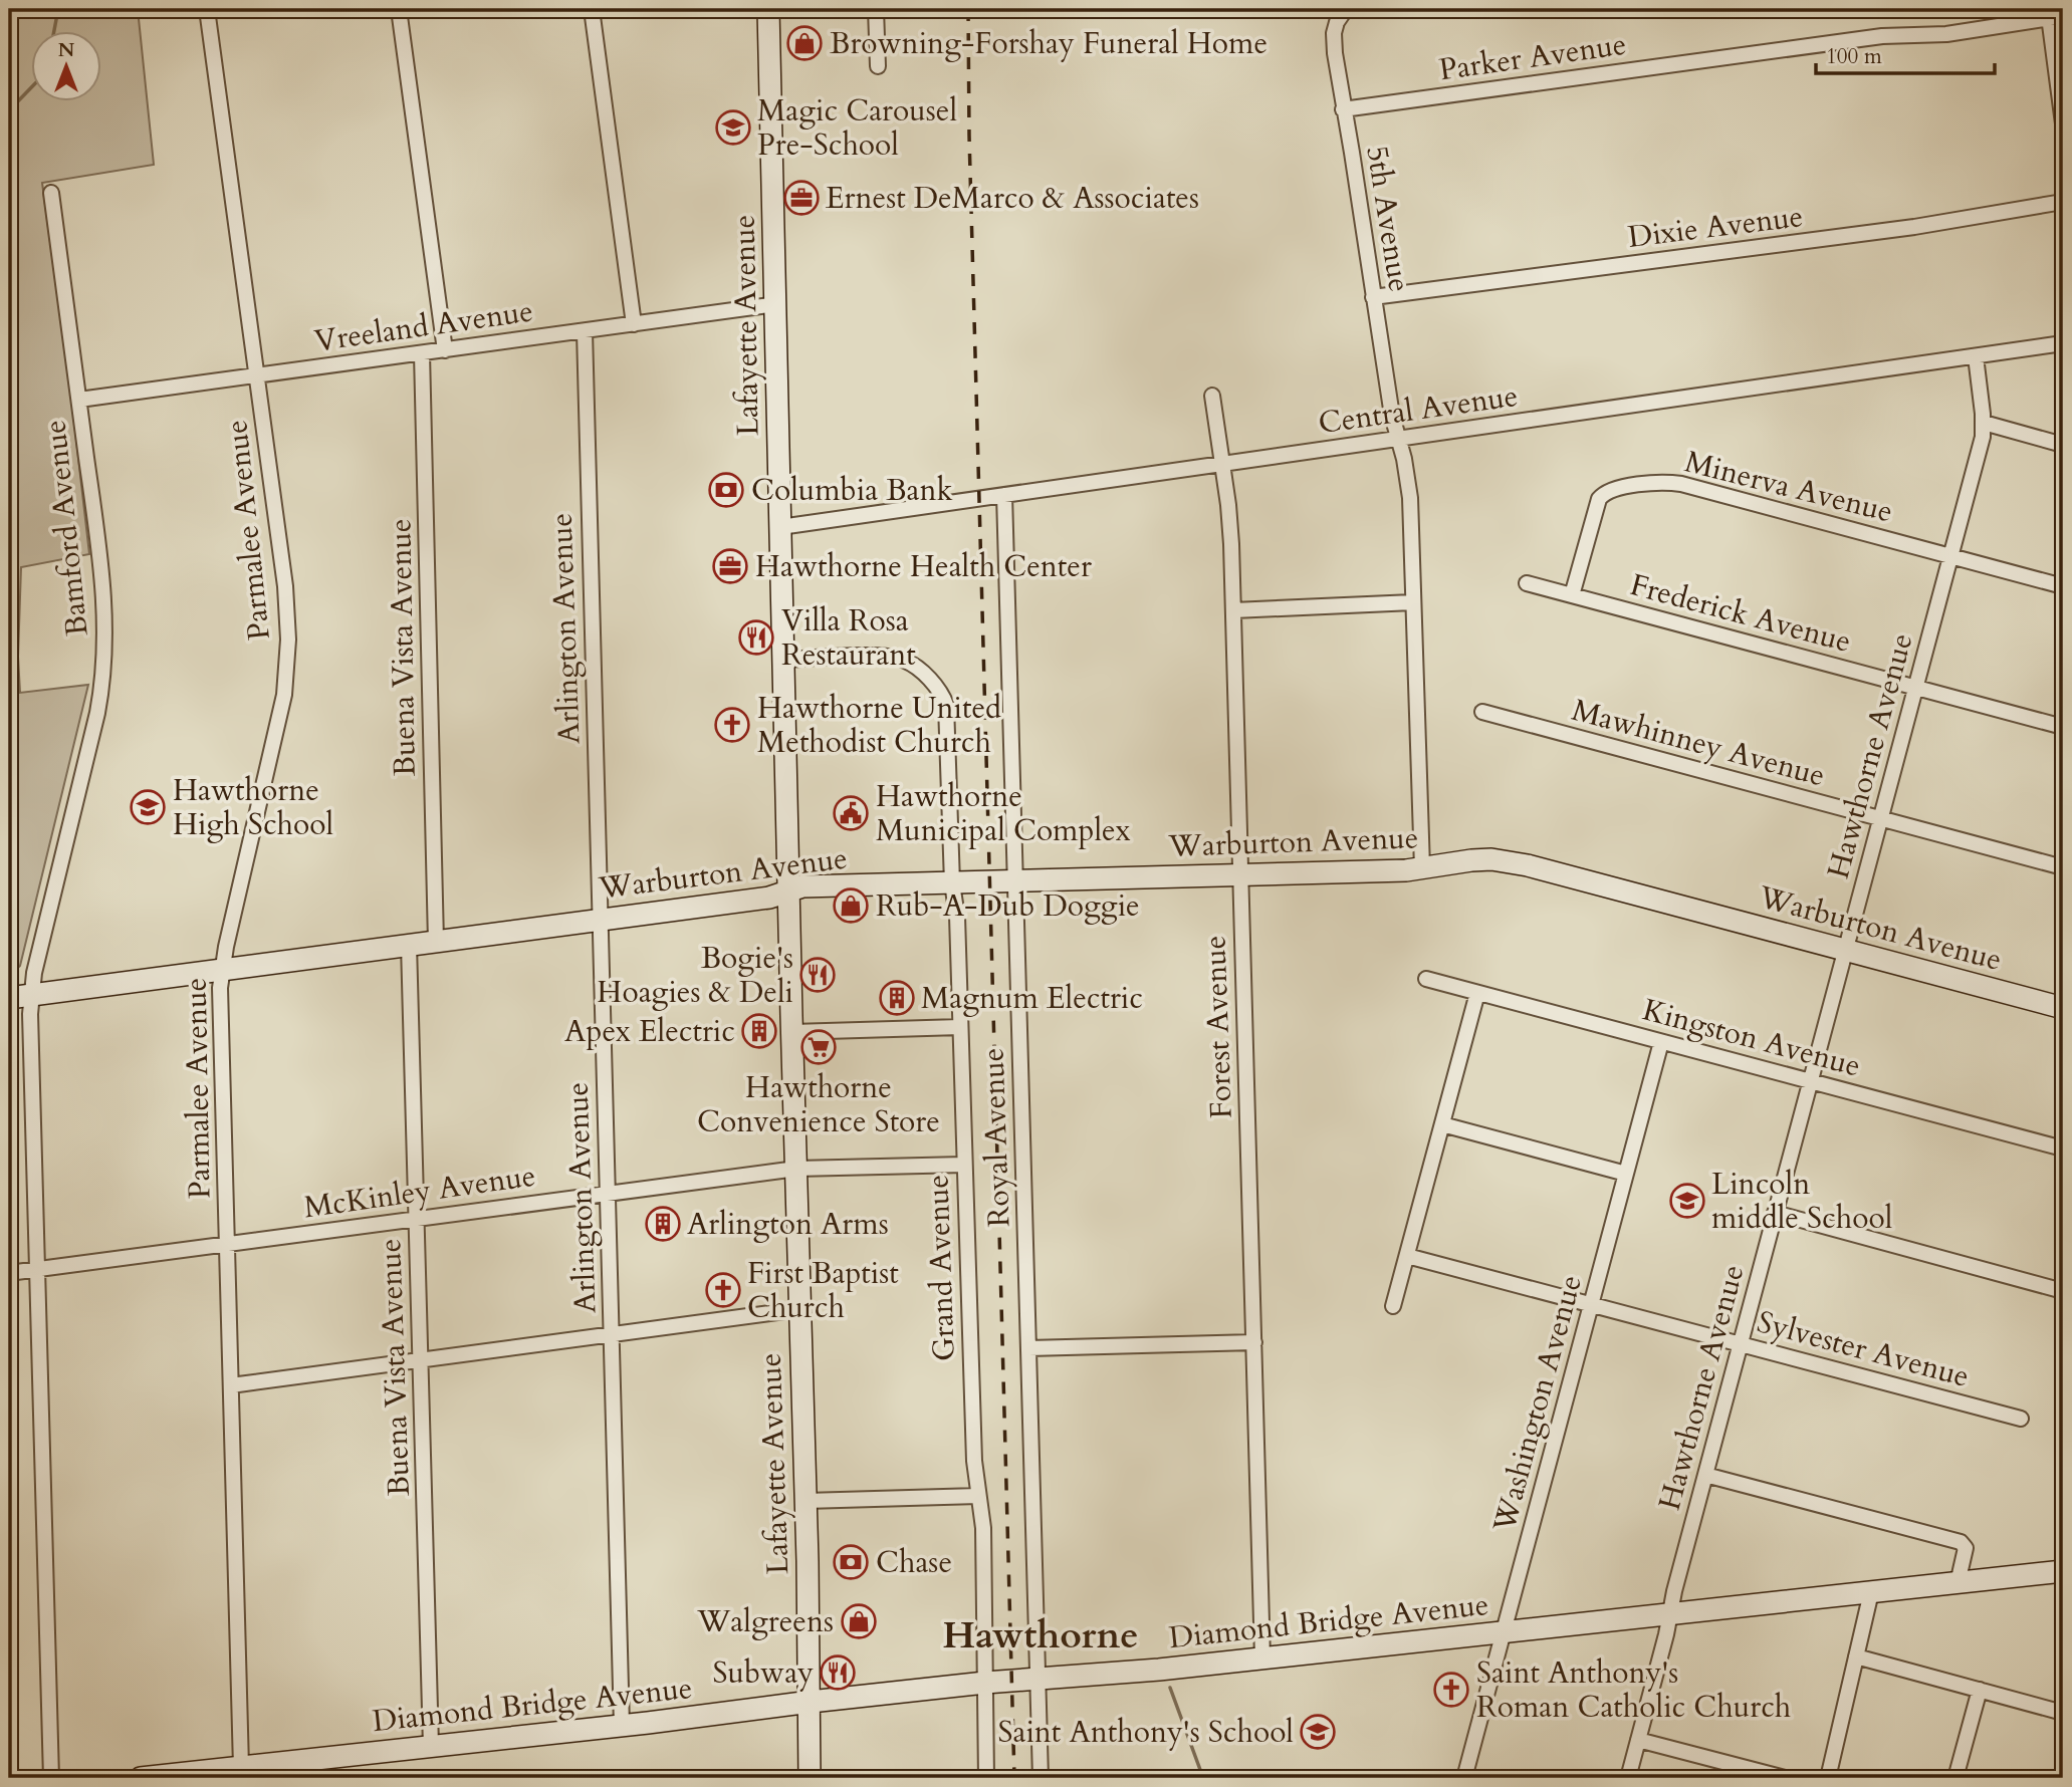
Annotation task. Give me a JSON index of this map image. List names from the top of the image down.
{
  "streets": {
    "street": [
      "Parker Avenue",
      "5th Avenue",
      "Dixie Avenue",
      "Lafayette Avenue",
      "Vreeland Avenue",
      "Central Avenue",
      "Minerva Avenue",
      "Bamford Avenue",
      "Parmalee Avenue",
      "Frederick Avenue",
      "Arlington Avenue",
      "Buena Vista Avenue",
      "Mawhinney Avenue",
      "Hawthorne Avenue",
      "Warburton Avenue",
      "Forest Avenue",
      "Kingston Avenue",
      "Royal Avenue",
      "McKinley Avenue",
      "Grand Avenue",
      "Sylvester Avenue",
      "Washington Avenue",
      "Diamond Bridge Avenue"
    ]
  },
  "crossings": [
    ["Parker Avenue", "5th Avenue"],
    ["5th Avenue", "Dixie Avenue"],
    ["5th Avenue", "Central Avenue"],
    ["5th Avenue", "Warburton Avenue"],
    ["Lafayette Avenue", "Vreeland Avenue"],
    ["Lafayette Avenue", "Central Avenue"],
    ["Lafayette Avenue", "Warburton Avenue"],
    ["Lafayette Avenue", "McKinley Avenue"],
    ["Lafayette Avenue", "Grand Avenue"],
    ["Lafayette Avenue", "Diamond Bridge Avenue"],
    ["Vreeland Avenue", "Bamford Avenue"],
    ["Vreeland Avenue", "Parmalee Avenue"],
    ["Vreeland Avenue", "Arlington Avenue"],
    ["Vreeland Avenue", "Buena Vista Avenue"],
    ["Central Avenue", "Hawthorne Avenue"],
    ["Central Avenue", "Forest Avenue"],
    ["Central Avenue", "Royal Avenue"],
    ["Minerva Avenue", "Frederick Avenue"],
    ["Minerva Avenue", "Hawthorne Avenue"],
    ["Bamford Avenue", "Warburton Avenue"],
    ["Bamford Avenue", "McKinley Avenue"],
    ["Parmalee Avenue", "Warburton Avenue"],
    ["Parmalee Avenue", "McKinley Avenue"],
    ["Parmalee Avenue", "Diamond Bridge Avenue"],
    ["Frederick Avenue", "Hawthorne Avenue"],
    ["Arlington Avenue", "Warburton Avenue"],
    ["Arlington Avenue", "McKinley Avenue"],
    ["Arlington Avenue", "Diamond Bridge Avenue"],
    ["Buena Vista Avenue", "Warburton Avenue"],
    ["Buena Vista Avenue", "McKinley Avenue"],
    ["Buena Vista Avenue", "Diamond Bridge Avenue"],
    ["Mawhinney Avenue", "Hawthorne Avenue"],
    ["Hawthorne Avenue", "Warburton Avenue"],
    ["Hawthorne Avenue", "Kingston Avenue"],
    ["Hawthorne Avenue", "Sylvester Avenue"],
    ["Hawthorne Avenue", "Diamond Bridge Avenue"],
    ["Warburton Avenue", "Forest Avenue"],
    ["Warburton Avenue", "Royal Avenue"],
    ["Warburton Avenue", "Grand Avenue"],
    ["Forest Avenue", "Diamond Bridge Avenue"],
    ["Kingston Avenue", "Washington Avenue"],
    ["Royal Avenue", "Diamond Bridge Avenue"],
    ["McKinley Avenue", "Grand Avenue"],
    ["Grand Avenue", "Diamond Bridge Avenue"],
    ["Sylvester Avenue", "Washington Avenue"],
    ["Washington Avenue", "Diamond Bridge Avenue"]
  ],
  "districts": ["Hawthorne"],
  "places": {
    "shop": ["Browning-Forshay Funeral Home", "Rub-A-Dub Doggie", "Walgreens"],
    "school or university": [
      "Magic Carousel Pre-School",
      "Hawthorne High School",
      "Lincoln middle School",
      "Saint Anthony's School"
    ],
    "office": ["Ernest DeMarco & Associates", "Hawthorne Health Center"],
    "bank": ["Columbia Bank", "Chase"],
    "restaurant": ["Villa Rosa Restaurant", "Bogie's Hoagies & Deli", "Subway"],
    "church": ["Hawthorne United Methodist Church", "First Baptist Church", "Saint Anthony's Roman Catholic Church"],
    "public building": ["Hawthorne Municipal Complex"],
    "building": ["Magnum Electric", "Apex Electric", "Arlington Arms"],
    "supermarket": ["Hawthorne Convenience Store"]
  },
  "scale_bar": "100 m",
  "north": "top"
}
